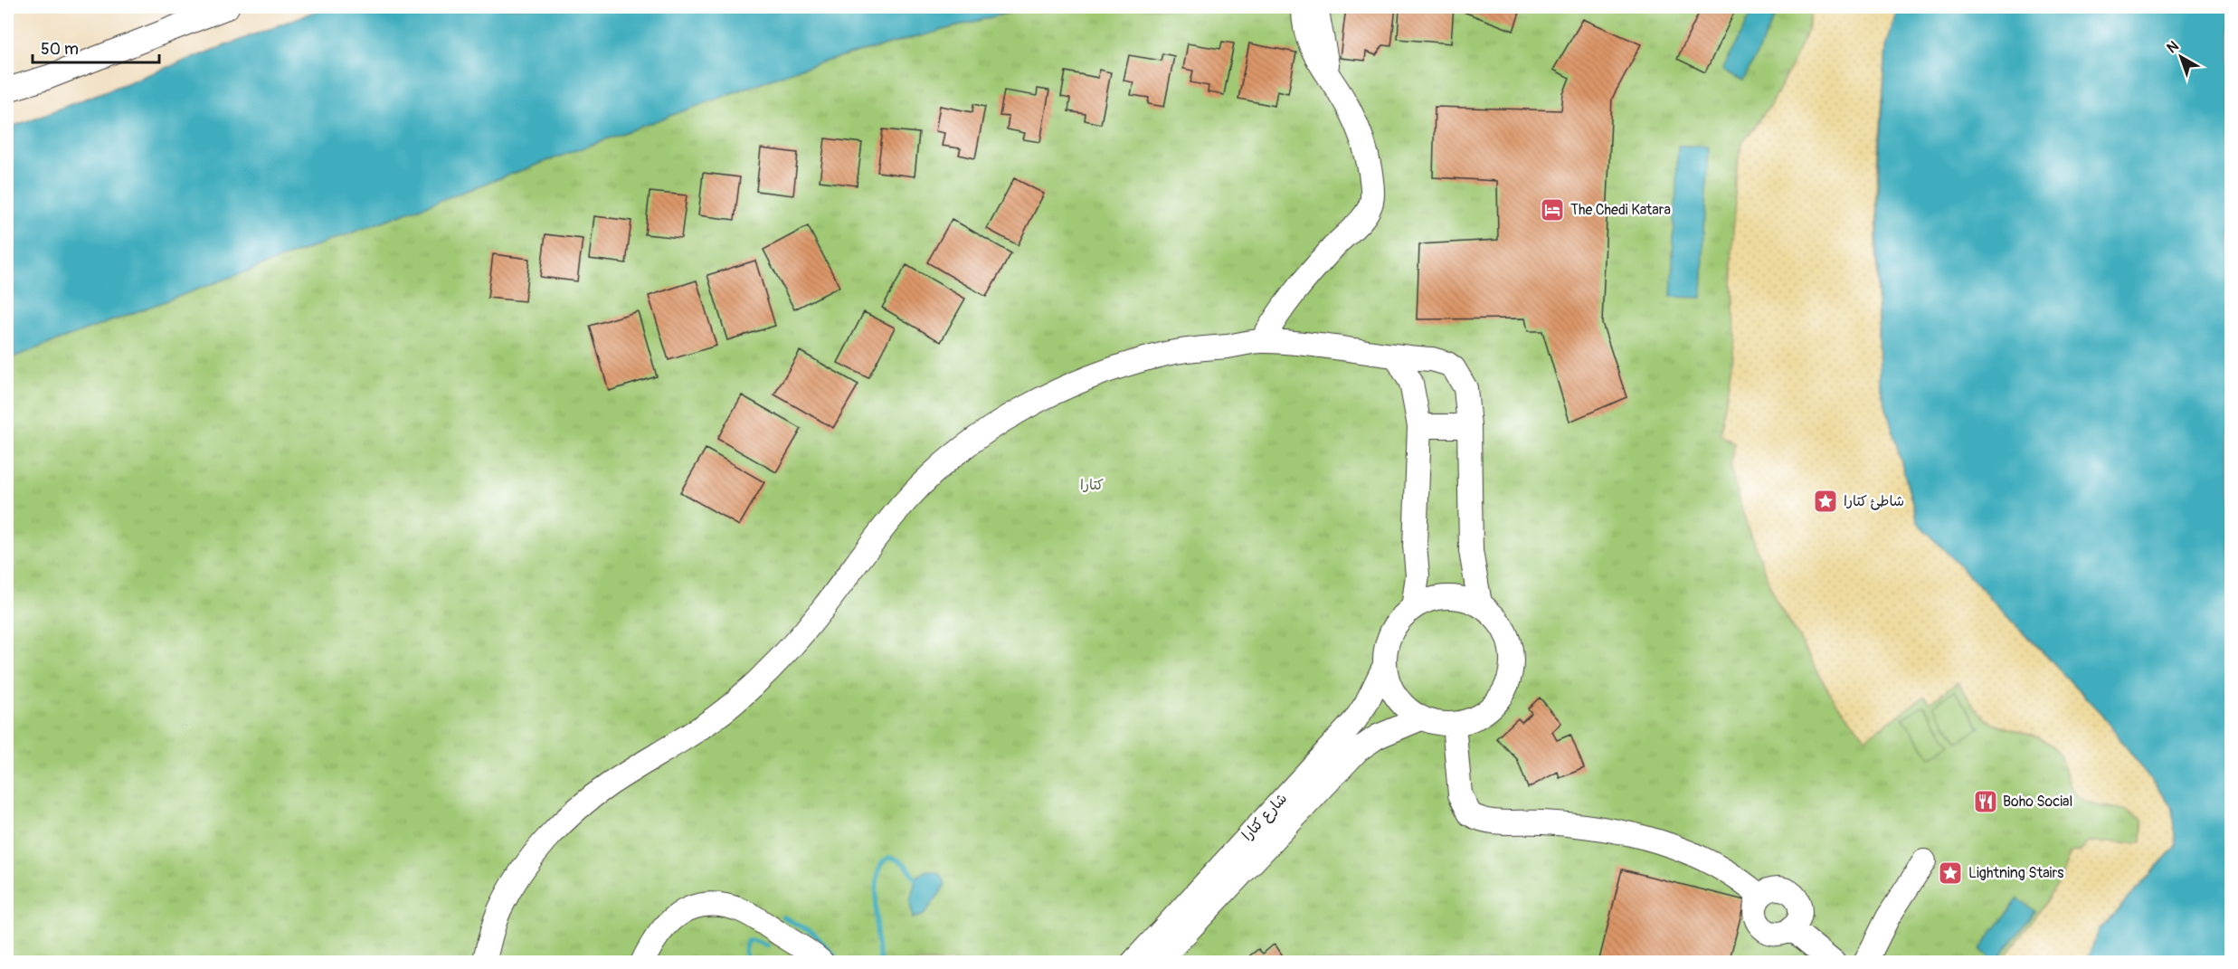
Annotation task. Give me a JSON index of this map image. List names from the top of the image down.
{
  "streets": {
    "street": ["شارع كتارا"]
  },
  "parks": ["كتارا"],
  "places": {
    "hotel": ["The Chedi Katara"],
    "place": ["شاطئ كتارا", "Lightning Stairs"],
    "restaurant": ["Boho Social"]
  },
  "scale_bar": "50 m",
  "north": "top left"
}
